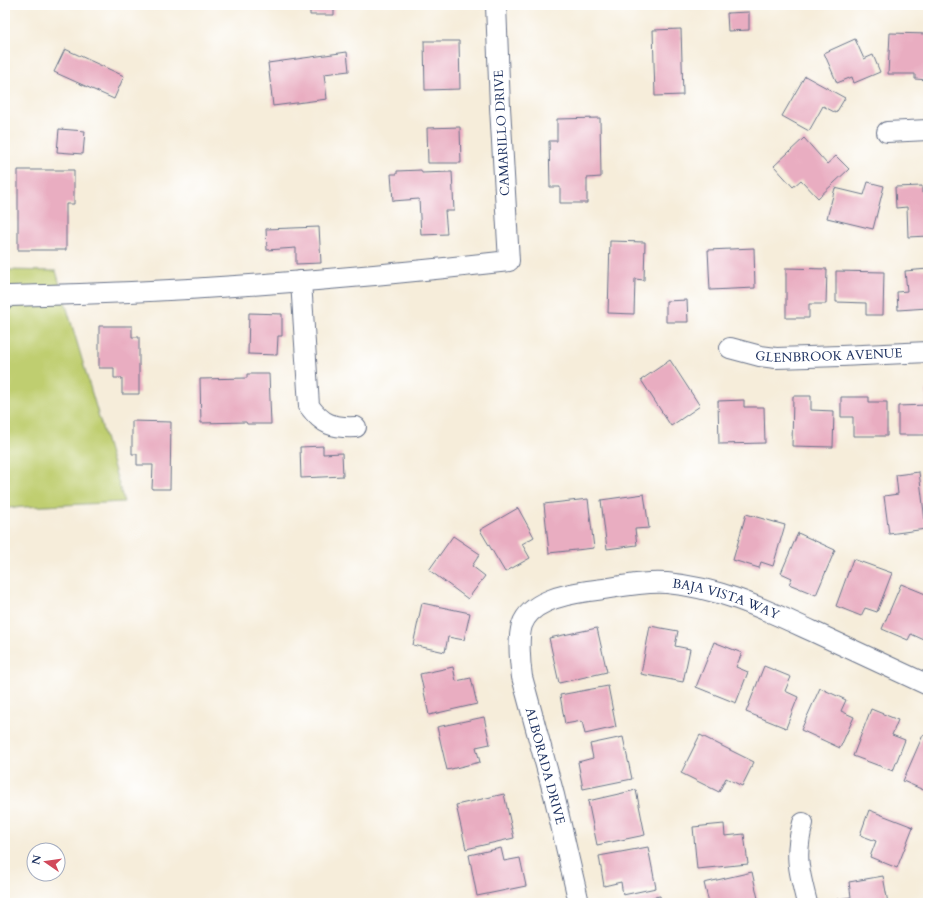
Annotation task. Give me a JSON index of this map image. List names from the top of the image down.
{
  "streets": {
    "street": [
      "CAMARILLO DRIVE",
      "GLENBROOK AVENUE",
      "BAJA VISTA WAY",
      "ALBORADA DRIVE"
    ]
  },
  "crossings": [
    ["BAJA VISTA WAY", "ALBORADA DRIVE"]
  ],
  "north": "left"
}
